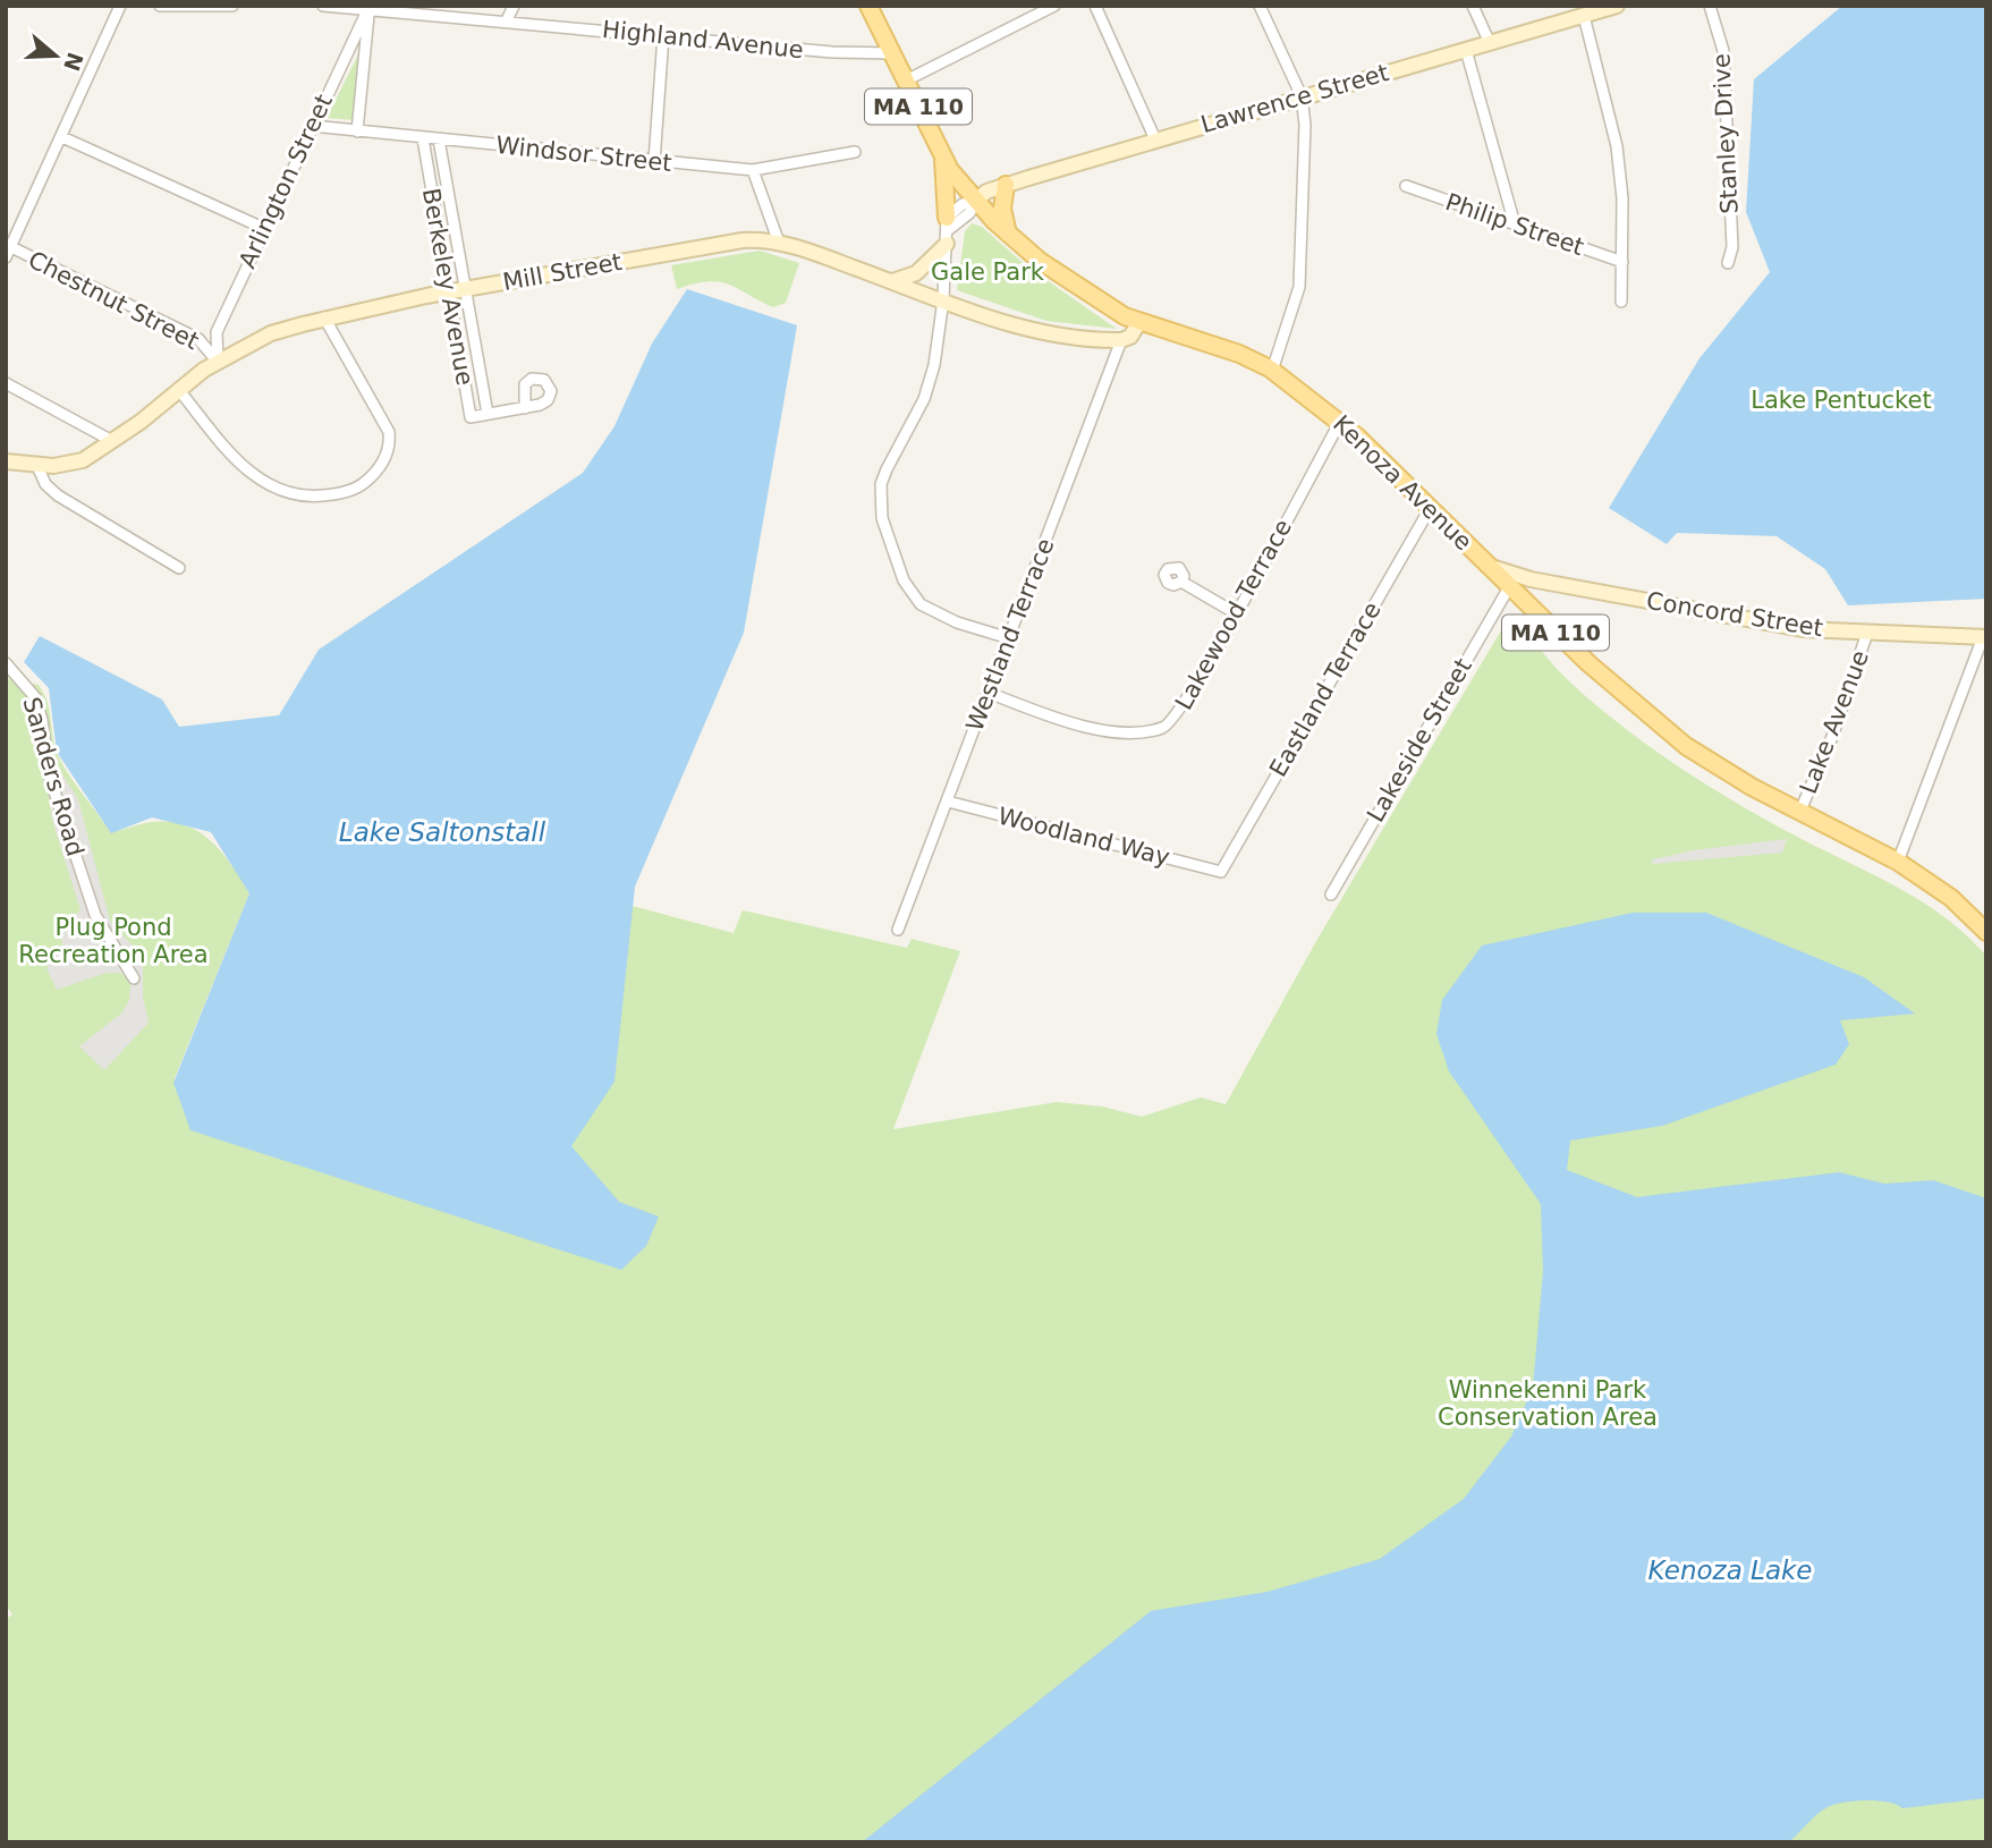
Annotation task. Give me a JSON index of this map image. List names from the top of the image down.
{
  "streets": {
    "main road": [
      "Lawrence Street",
      "MA 110",
      "Mill Street",
      "Kenoza Avenue",
      "Concord Street"
    ],
    "street": [
      "Highland Avenue",
      "Stanley Drive",
      "Windsor Street",
      "Arlington Street",
      "Philip Street",
      "Berkeley Avenue",
      "Chestnut Street",
      "Lakewood Terrace",
      "Westland Terrace",
      "Eastland Terrace",
      "Lake Avenue",
      "Lakeside Street",
      "Sanders Road",
      "Woodland Way"
    ]
  },
  "crossings": [
    ["Highland Avenue", "Arlington Street"],
    ["Highland Avenue", "Kenoza Avenue"],
    ["Lawrence Street", "Kenoza Avenue"],
    ["Windsor Street", "Arlington Street"],
    ["Windsor Street", "Berkeley Avenue"],
    ["Arlington Street", "Mill Street"],
    ["Arlington Street", "Chestnut Street"],
    ["Mill Street", "Berkeley Avenue"],
    ["Mill Street", "Chestnut Street"],
    ["Mill Street", "Westland Terrace"],
    ["Kenoza Avenue", "Lakewood Terrace"],
    ["Kenoza Avenue", "Concord Street"],
    ["Kenoza Avenue", "Eastland Terrace"],
    ["Kenoza Avenue", "Lake Avenue"],
    ["Kenoza Avenue", "Lakeside Street"],
    ["Lakewood Terrace", "Westland Terrace"],
    ["Concord Street", "Lake Avenue"],
    ["Westland Terrace", "Woodland Way"],
    ["Eastland Terrace", "Woodland Way"]
  ],
  "water": ["Lake Saltonstall", "Kenoza Lake"],
  "parks": [
    "Gale Park",
    "Lake Pentucket",
    "Plug Pond Recreation Area",
    "Winnekenni Park Conservation Area"
  ],
  "north": "right"
}
